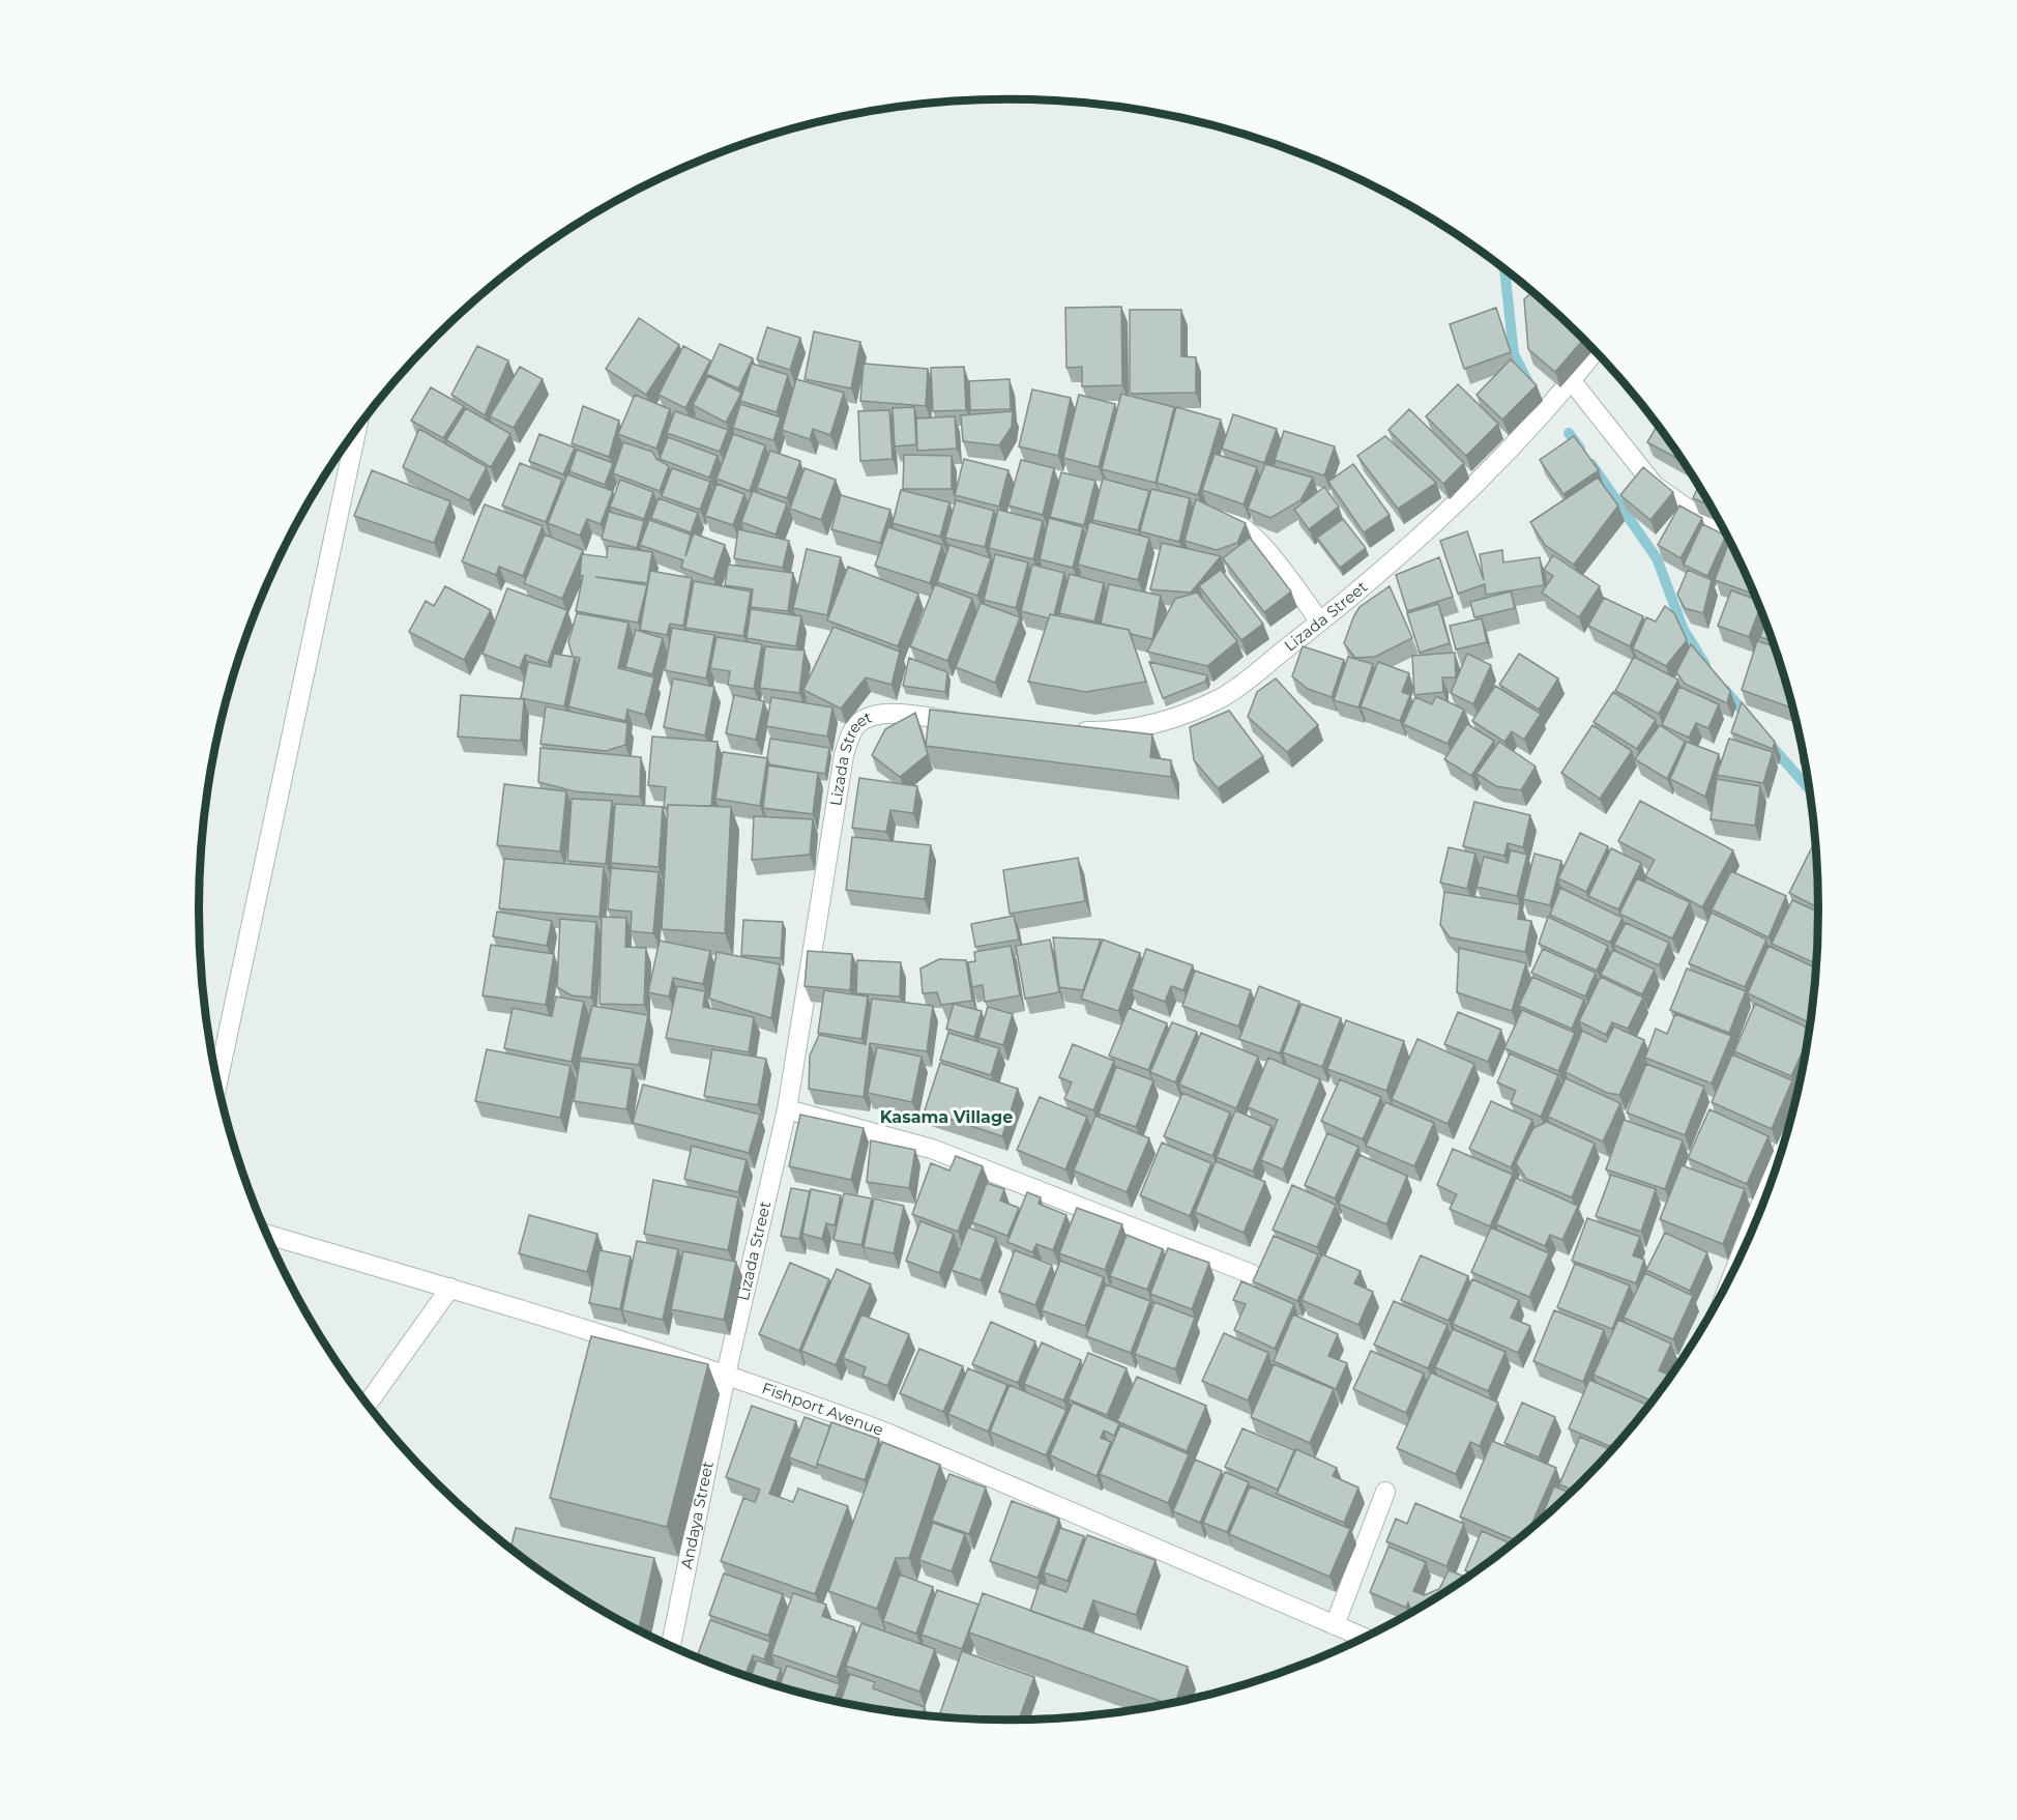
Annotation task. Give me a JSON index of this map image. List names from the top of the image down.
{
  "streets": {
    "street": ["Lizada Street", "Fishport Avenue", "Andaya Street"]
  },
  "crossings": [
    ["Lizada Street", "Fishport Avenue"],
    ["Lizada Street", "Andaya Street"],
    ["Fishport Avenue", "Andaya Street"]
  ],
  "districts": ["Kasama Village"]
}
